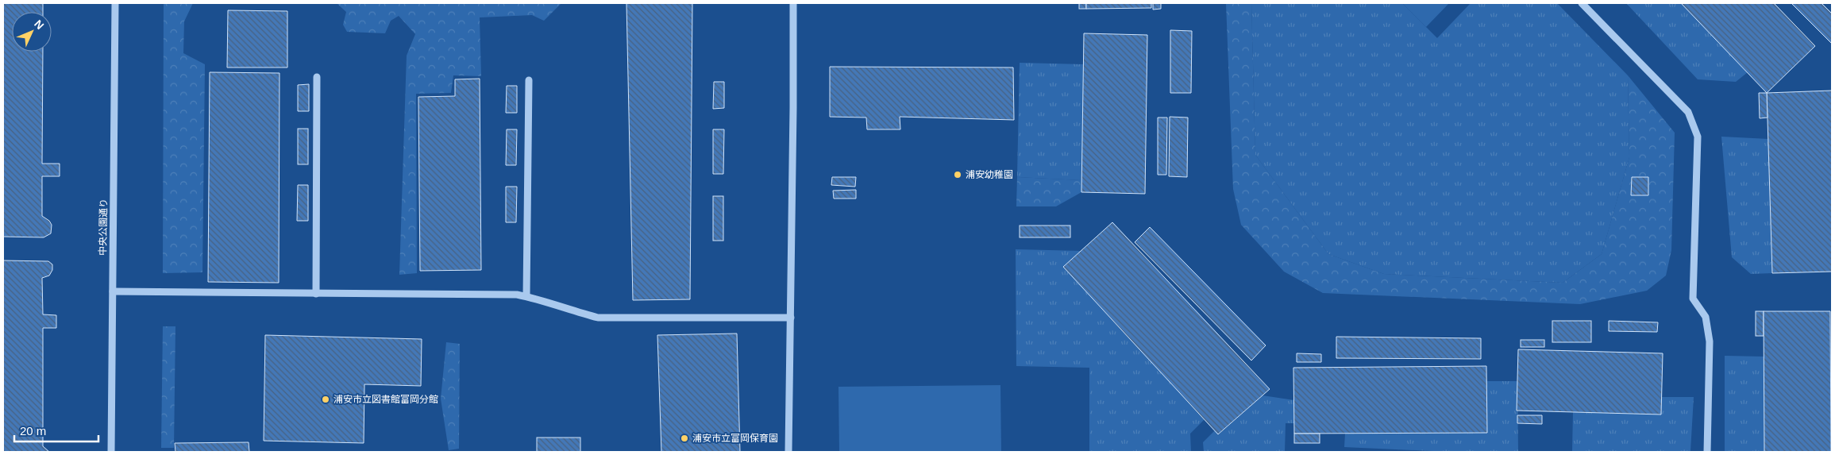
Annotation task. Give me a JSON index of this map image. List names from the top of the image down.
{
  "streets": {
    "street": ["中央公園通り"]
  },
  "places": ["浦安幼稚園", "浦安市立図書館富岡分館", "浦安市立富岡保育園"],
  "scale_bar": "20 m",
  "north": "top right"
}
